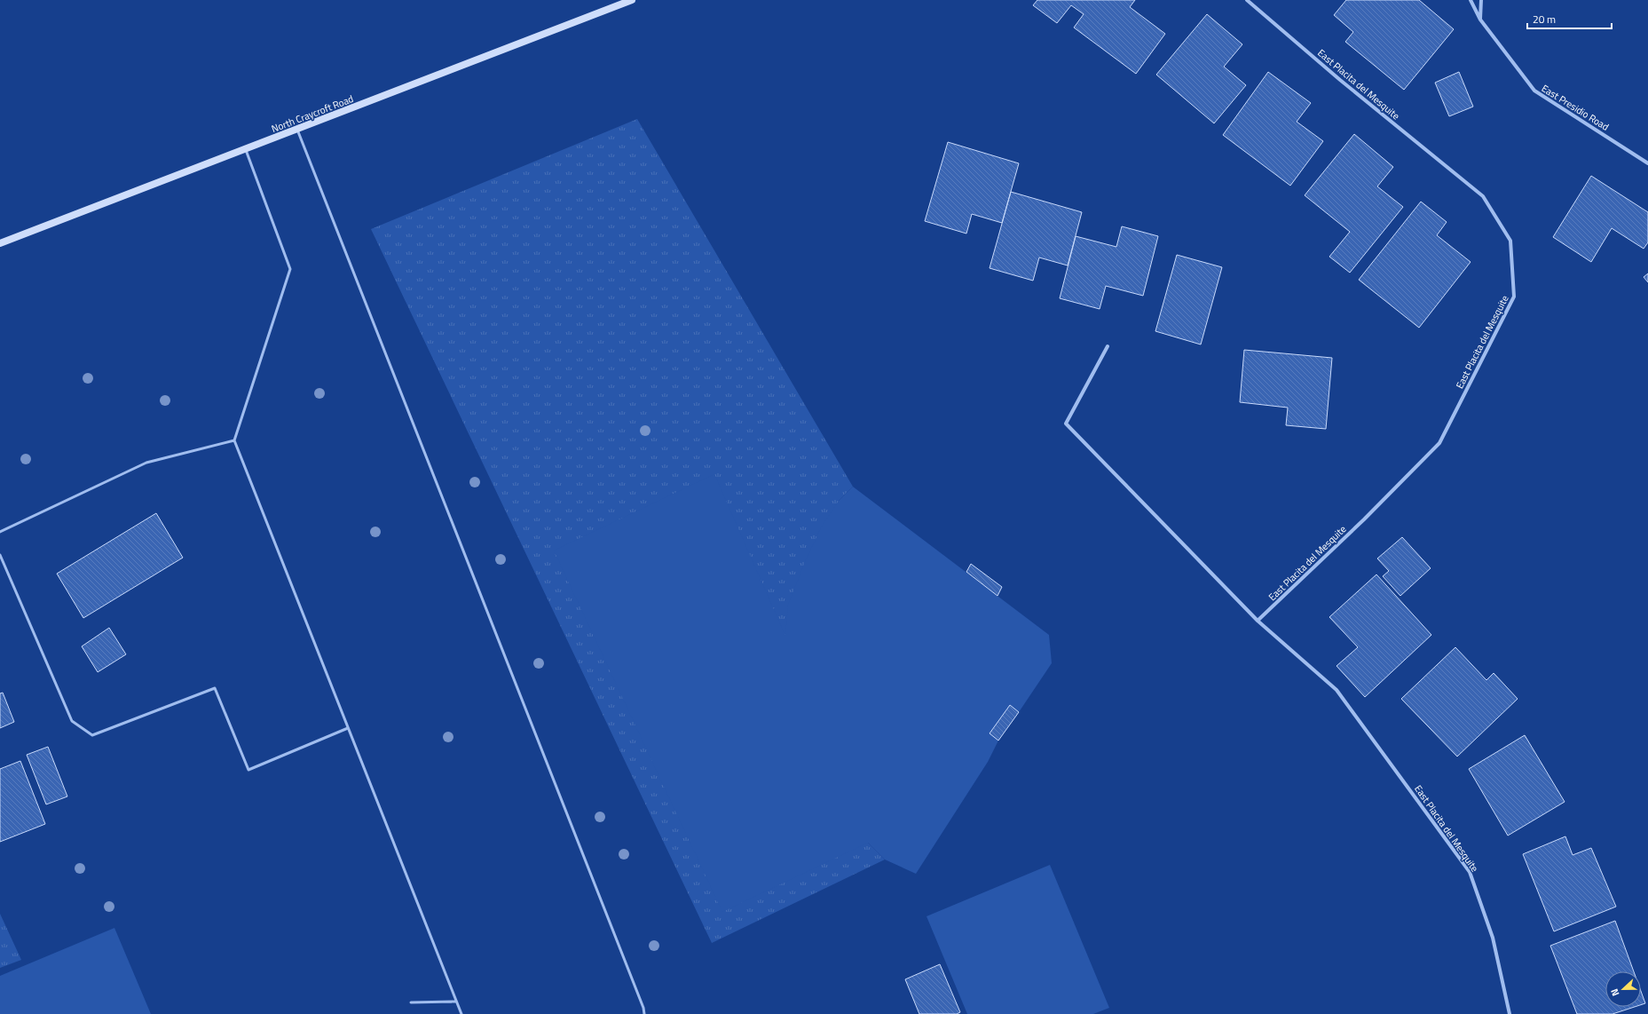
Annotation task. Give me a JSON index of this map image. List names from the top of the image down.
{
  "streets": {
    "main road": ["North Craycroft Road"],
    "street": ["East Placita del Mesquite", "East Presidio Road"]
  },
  "scale_bar": "20 m",
  "north": "left"
}
